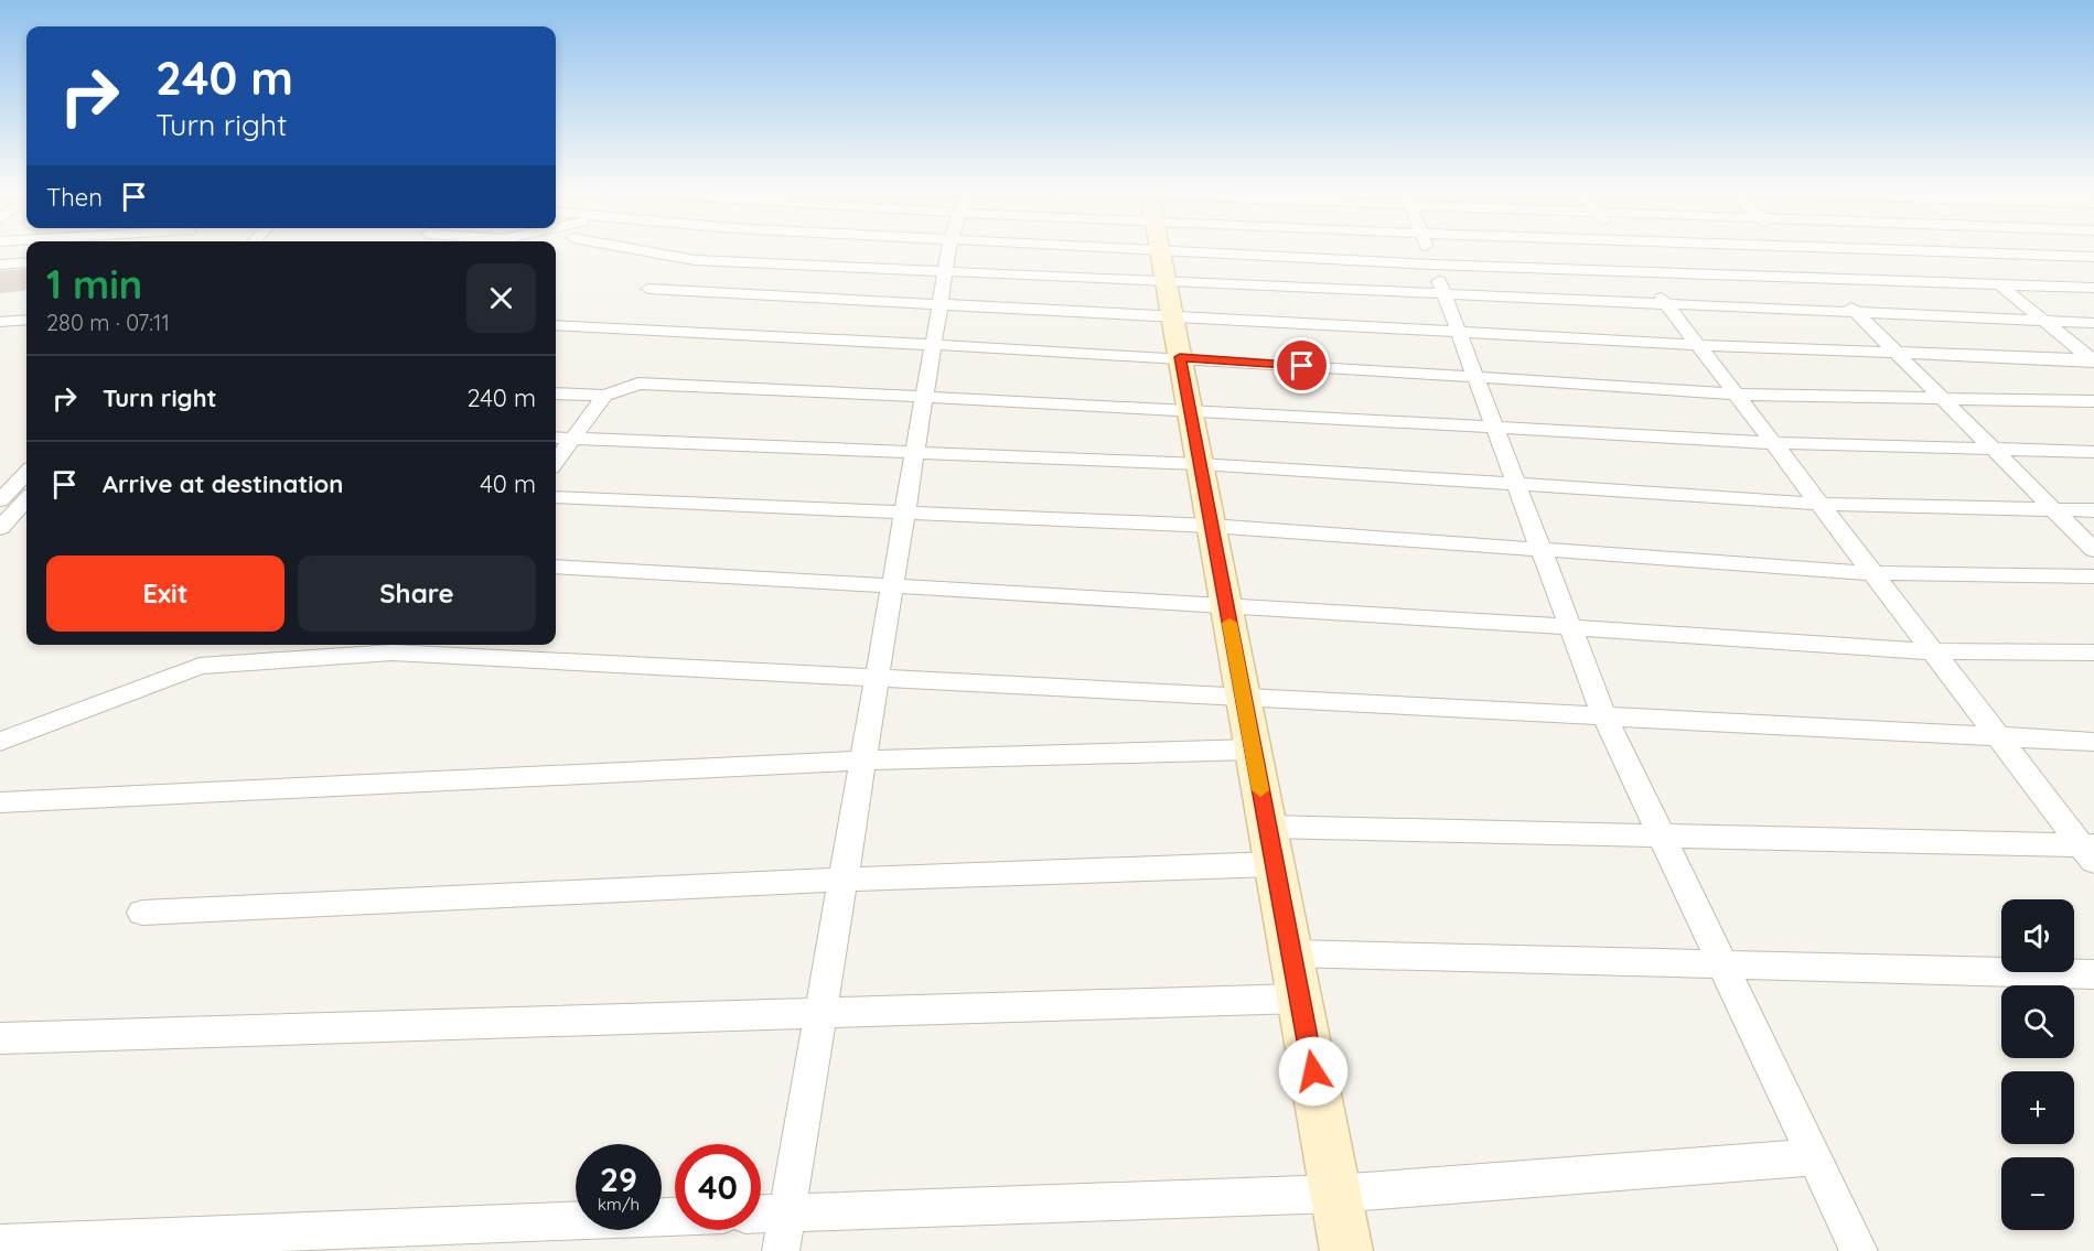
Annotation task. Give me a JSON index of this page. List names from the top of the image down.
{
  "page": {
    "turn": ["240 m", "Turn right"],
    "then": "Then",
    "heading": ["1 min", "280 m · 07:11"],
    "list": [
      {
        "name": "Turn right",
        "value": "240 m"
      },
      {
        "name": "Arrive at destination",
        "value": "40 m"
      }
    ],
    "buttons": ["Exit", "Share"],
    "map_buttons": ["+", "−"],
    "speed": "29 km/h",
    "limit": "40"
  }
}
